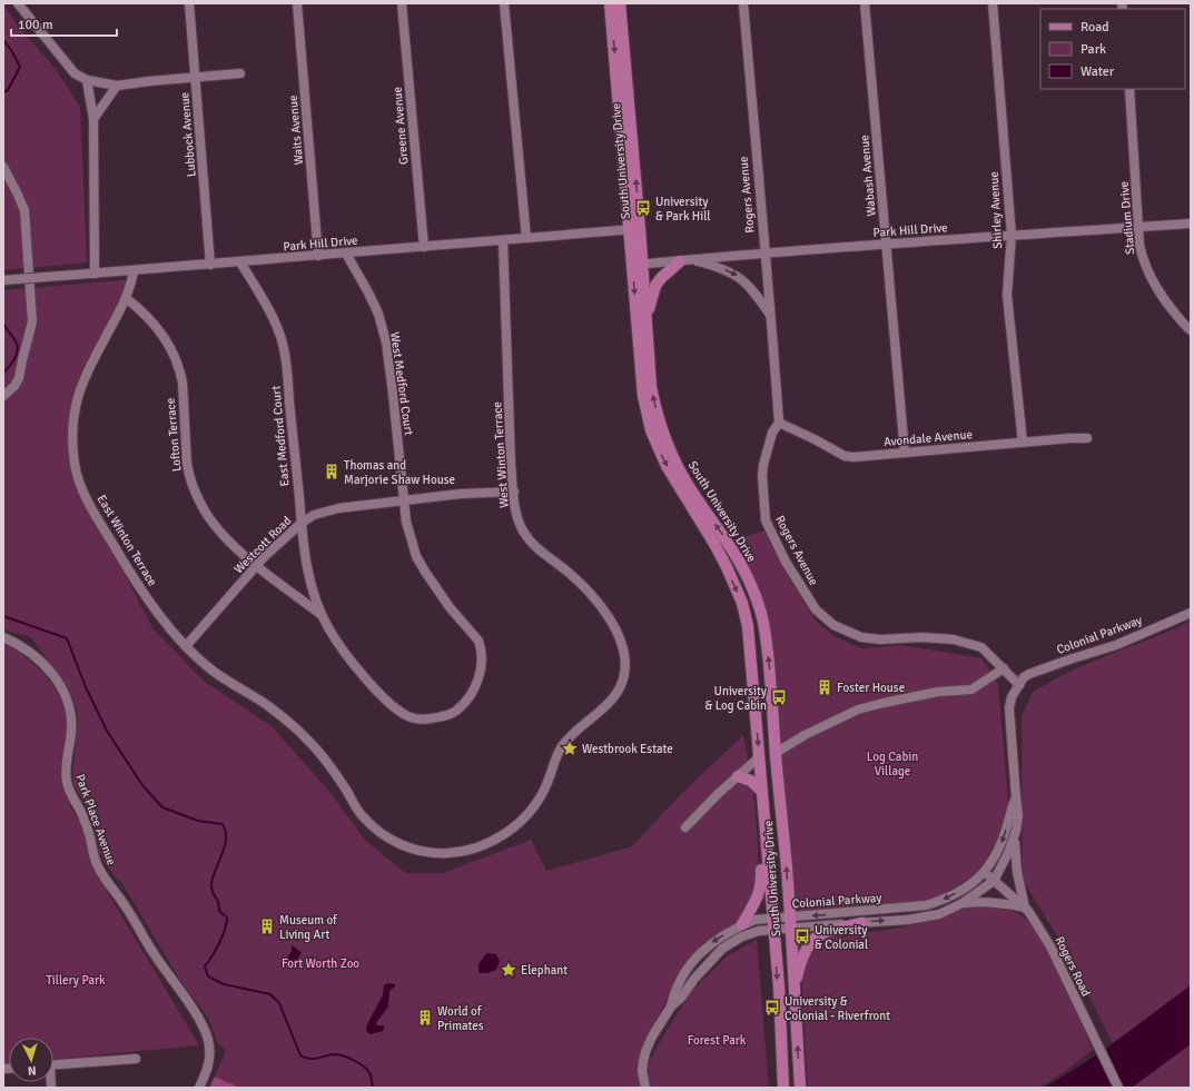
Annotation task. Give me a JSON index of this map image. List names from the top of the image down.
{
  "streets": {
    "main road": ["South University Drive"],
    "street": [
      "Greene Avenue",
      "Waits Avenue",
      "Lubbock Avenue",
      "Wabash Avenue",
      "Rogers Avenue",
      "Shirley Avenue",
      "Stadium Drive",
      "Park Hill Drive",
      "West Medford Court",
      "Lofton Terrace",
      "East Medford Court",
      "Avondale Avenue",
      "West Winton Terrace",
      "East Winton Terrace",
      "Westcott Road",
      "Colonial Parkway",
      "Park Place Avenue",
      "Rogers Road"
    ]
  },
  "crossings": [
    ["Greene Avenue", "Park Hill Drive"],
    ["Waits Avenue", "Park Hill Drive"],
    ["Lubbock Avenue", "Park Hill Drive"],
    ["South University Drive", "Park Hill Drive"],
    ["South University Drive", "Colonial Parkway"],
    ["Wabash Avenue", "Park Hill Drive"],
    ["Wabash Avenue", "Avondale Avenue"],
    ["Rogers Avenue", "Park Hill Drive"],
    ["Rogers Avenue", "Avondale Avenue"],
    ["Rogers Avenue", "Colonial Parkway"],
    ["Shirley Avenue", "Park Hill Drive"],
    ["Shirley Avenue", "Avondale Avenue"],
    ["Stadium Drive", "Park Hill Drive"],
    ["Park Hill Drive", "West Medford Court"],
    ["Park Hill Drive", "East Medford Court"],
    ["Park Hill Drive", "West Winton Terrace"],
    ["West Medford Court", "Lofton Terrace"],
    ["West Medford Court", "East Medford Court"],
    ["West Medford Court", "Westcott Road"],
    ["Lofton Terrace", "East Medford Court"],
    ["Lofton Terrace", "East Winton Terrace"],
    ["Lofton Terrace", "Westcott Road"],
    ["East Medford Court", "Westcott Road"],
    ["West Winton Terrace", "East Winton Terrace"],
    ["West Winton Terrace", "Westcott Road"],
    ["East Winton Terrace", "Westcott Road"],
    ["Colonial Parkway", "Rogers Road"]
  ],
  "parks": [
    "Log Cabin Village",
    "Fort Worth Zoo",
    "Tillery Park",
    "Forest Park"
  ],
  "places": {
    "bus stop": [
      "University & Park Hill",
      "University & Log Cabin",
      "University & Colonial",
      "University & Colonial - Riverfront"
    ],
    "building": [
      "Thomas and Marjorie Shaw House",
      "Foster House",
      "Museum of Living Art",
      "World of Primates"
    ],
    "place": ["Westbrook Estate", "Elephant"]
  },
  "legend": ["Road", "Park", "Water"],
  "scale_bar": "100 m",
  "north": "bottom"
}
